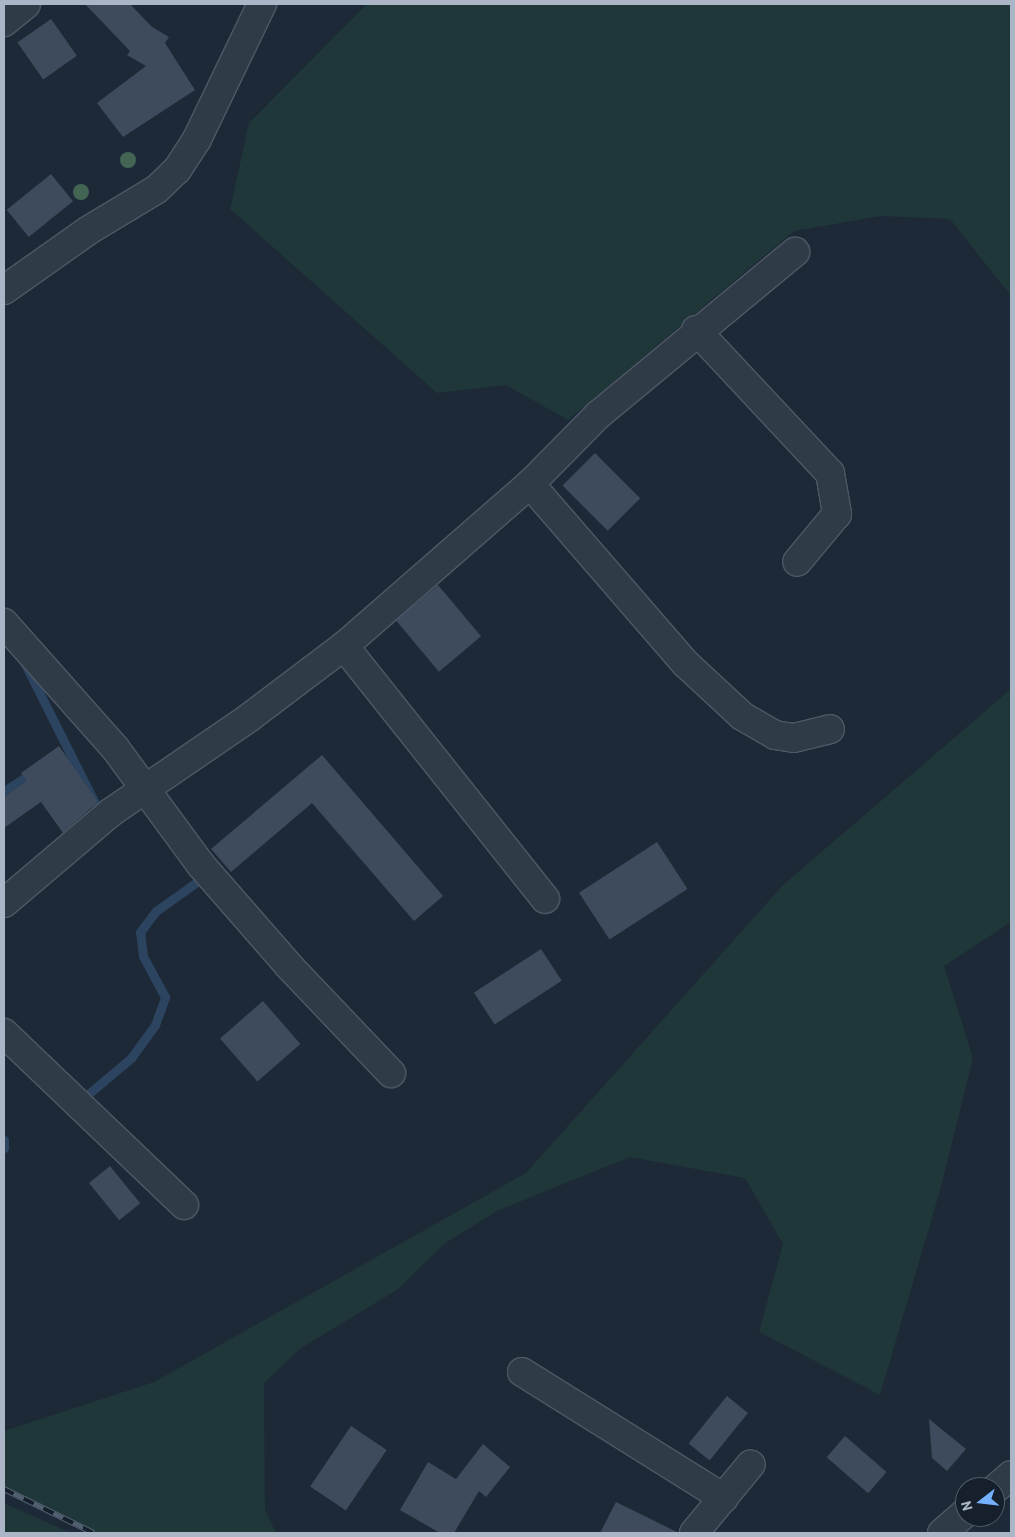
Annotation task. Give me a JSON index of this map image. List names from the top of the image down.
{
  "north": "left"
}
